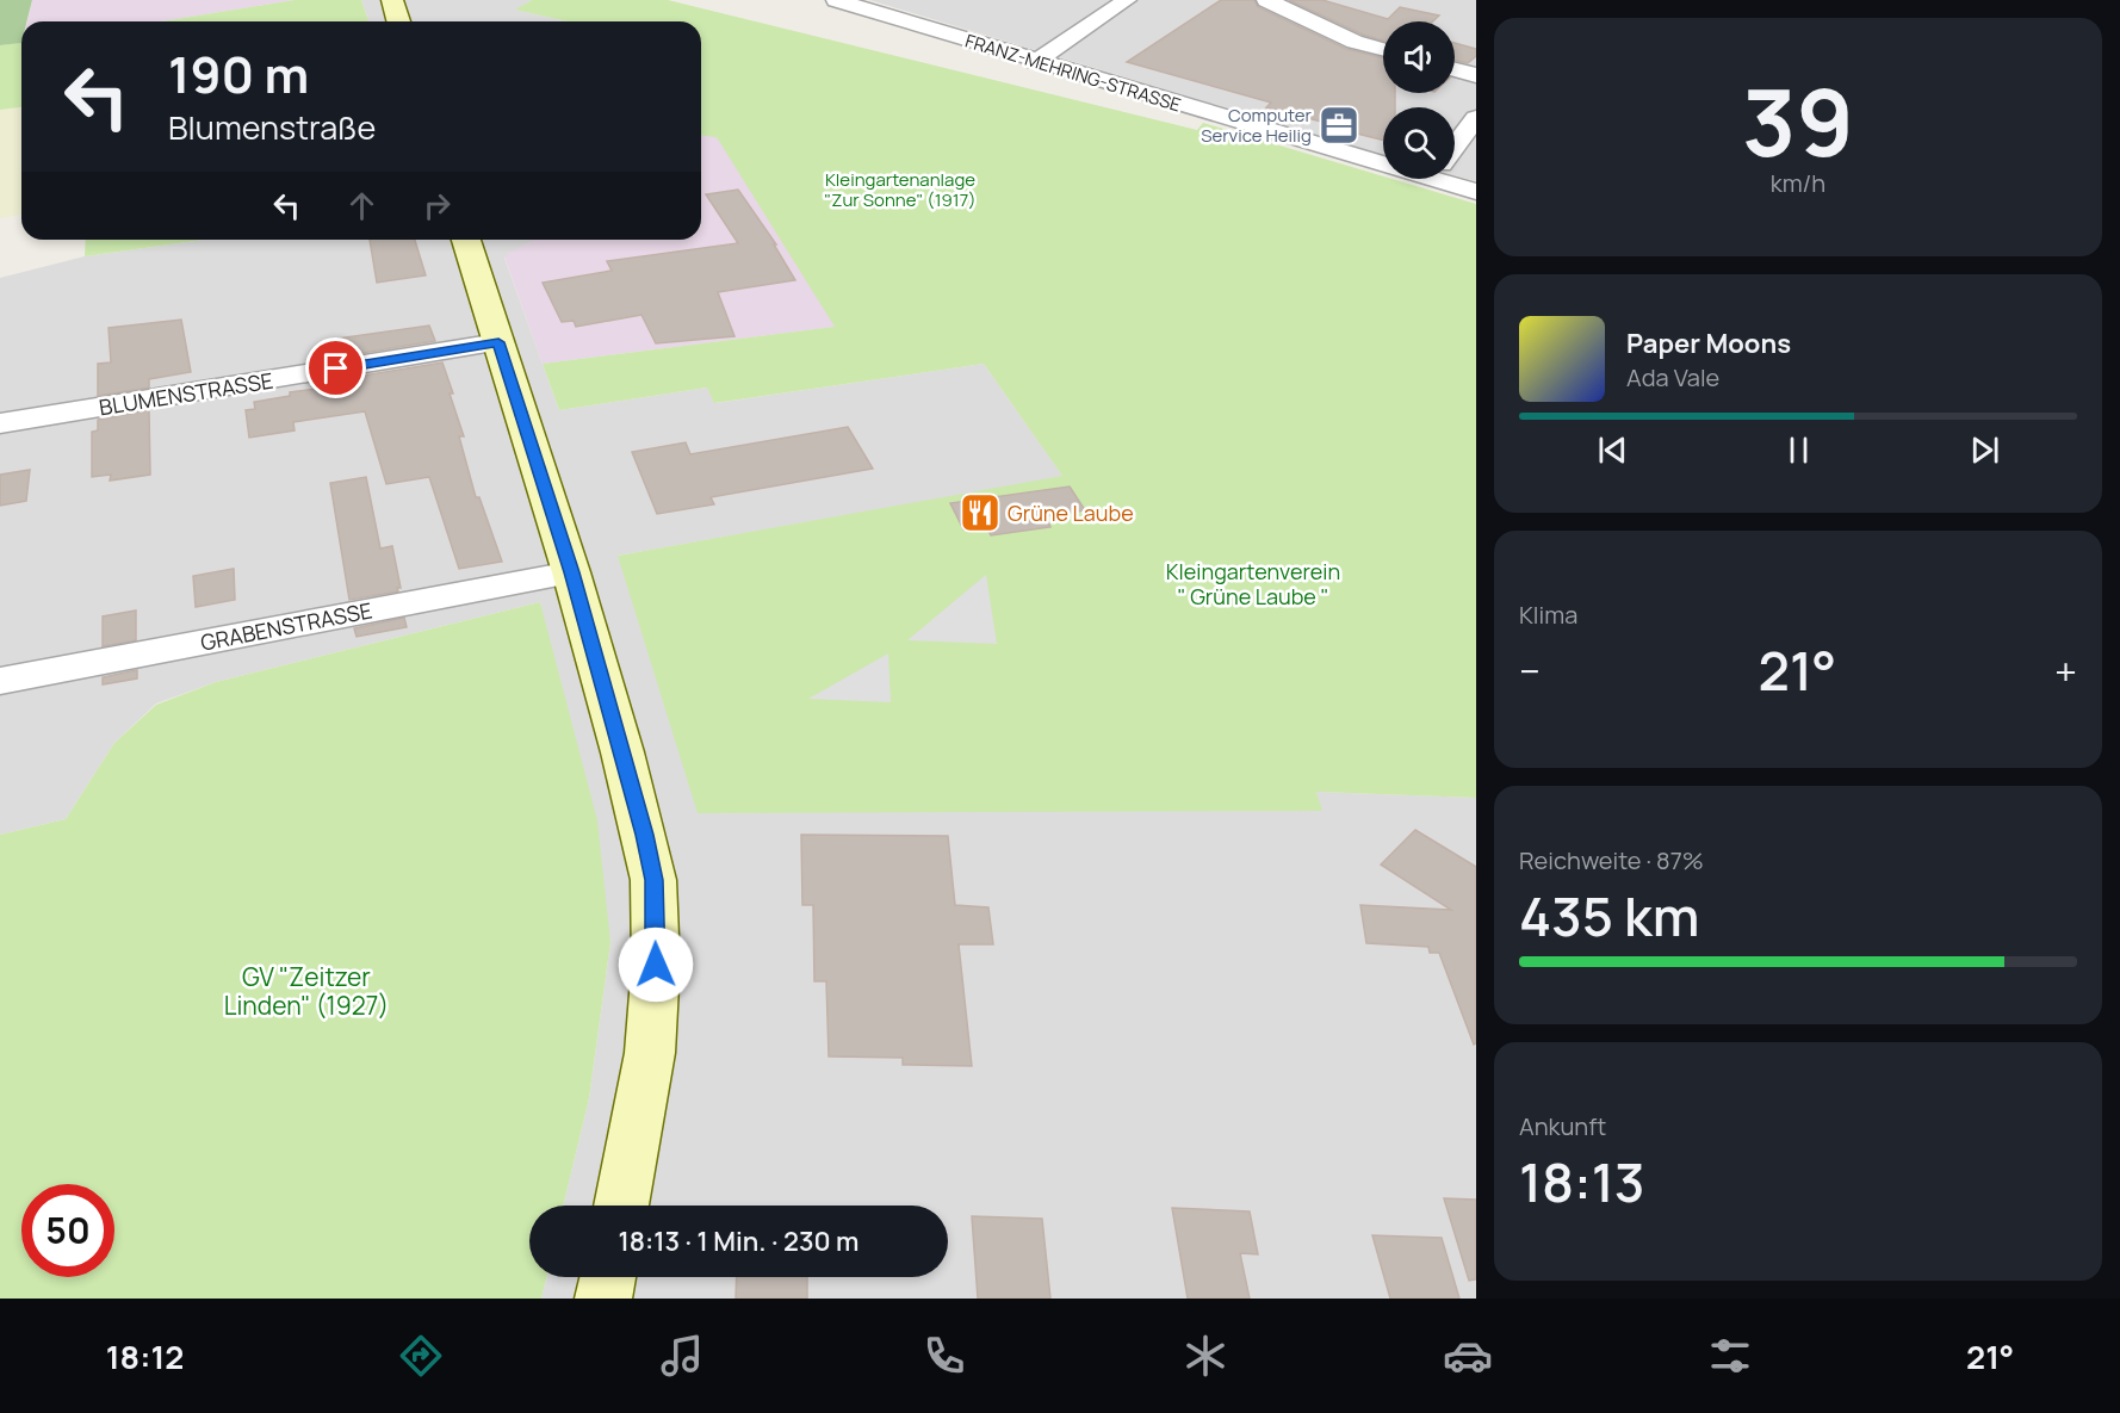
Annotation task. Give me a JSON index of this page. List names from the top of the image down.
{
  "streets": {
    "street": ["FRANZ-MEHRING-STRASSE", "BLUMENSTRASSE", "GRABENSTRASSE"]
  },
  "parks": ["Kleingartenanlage \"Zur Sonne\" (1917)", "Kleingartenverein \" Grüne Laube \"", "GV \"Zeitzer Linden\" (1927)"],
  "places": {
    "office": ["Computer Service Heilig"],
    "restaurant": ["Grüne Laube"]
  },
  "page": {
    "tile": [
      ["39", "km/h"],
      "Klima",
      ["Reichweite · 87%", "435 km"],
      ["Ankunft", "18:13"]
    ],
    "turn": ["190 m", "Blumenstraße"],
    "song": ["Paper Moons", "Ada Vale"],
    "heat": ["−", "21°", "+"],
    "limit": "50",
    "trip": "18:13 · 1 Min. · 230 m",
    "tabs": ["18:12", "21°"]
  }
}
